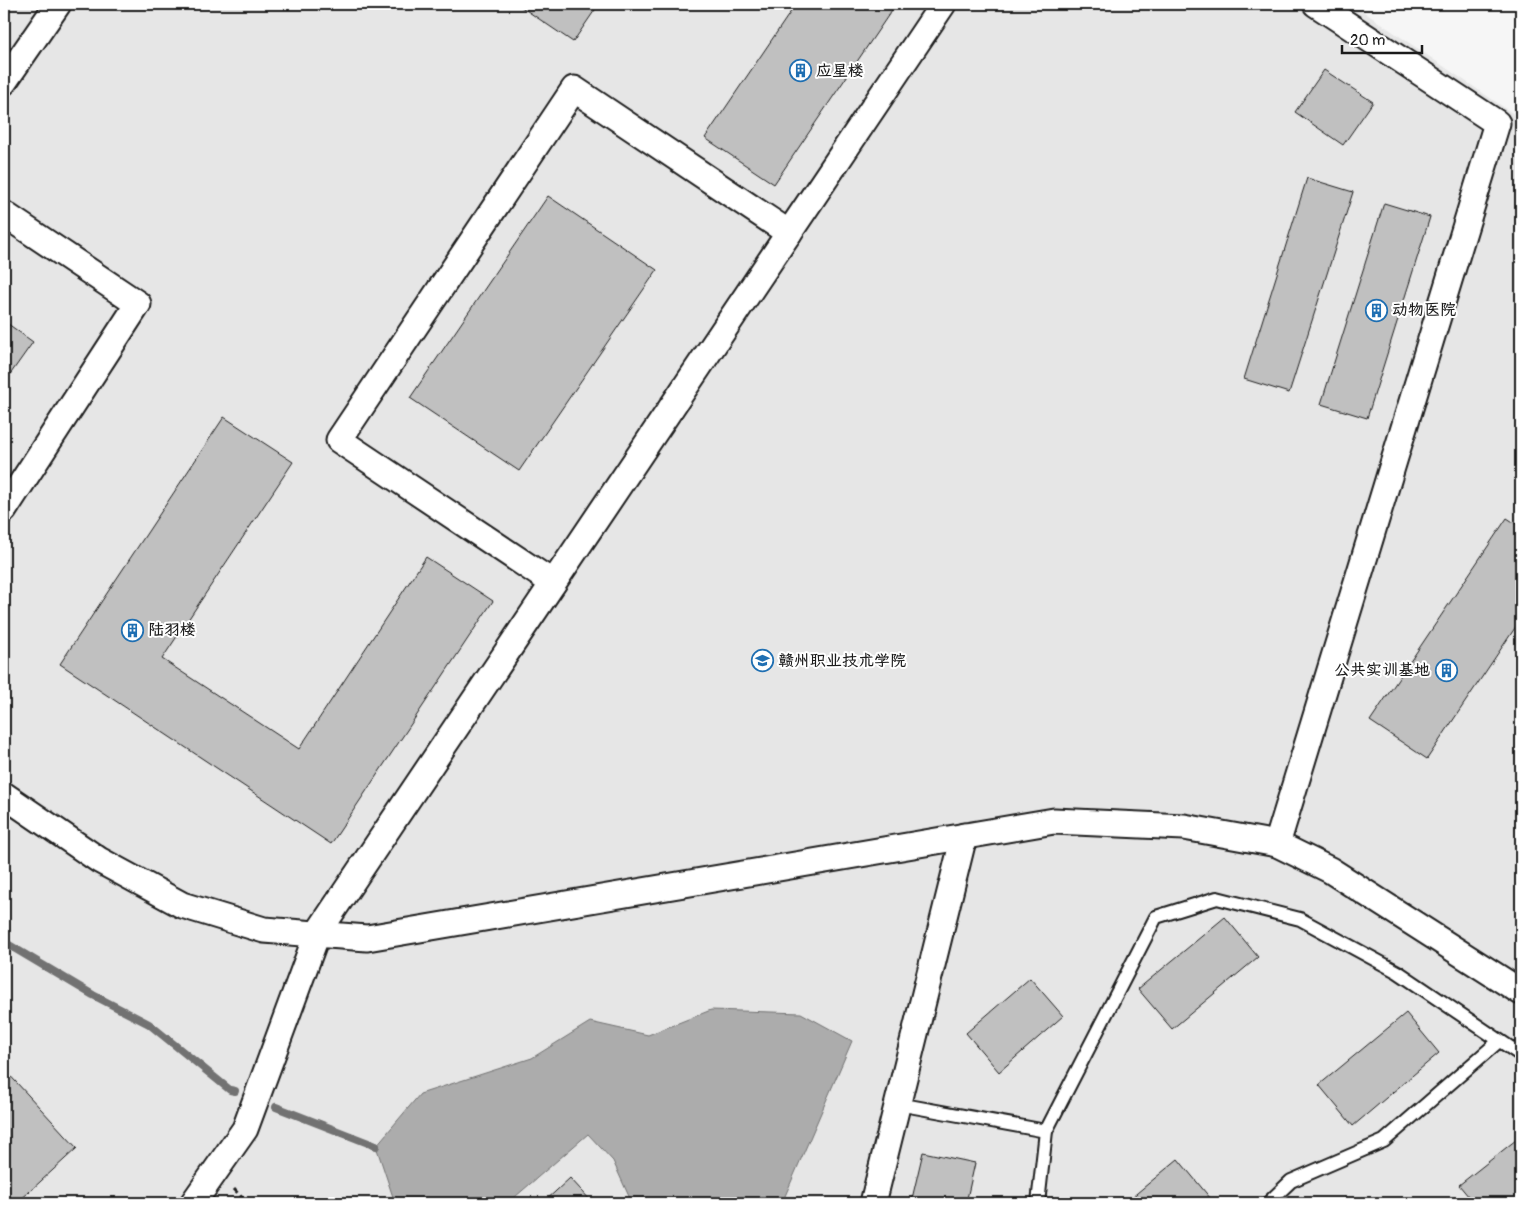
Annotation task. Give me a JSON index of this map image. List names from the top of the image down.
{
  "places": {
    "building": [
      "应星楼",
      "动物医院",
      "陆羽楼",
      "公共实训基地"
    ],
    "school or university": ["赣州职业技术学院"]
  },
  "scale_bar": "20 m"
}
